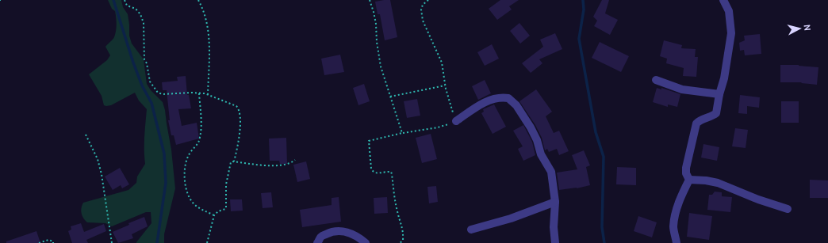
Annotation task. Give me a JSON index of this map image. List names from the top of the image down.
{
  "north": "right"
}
